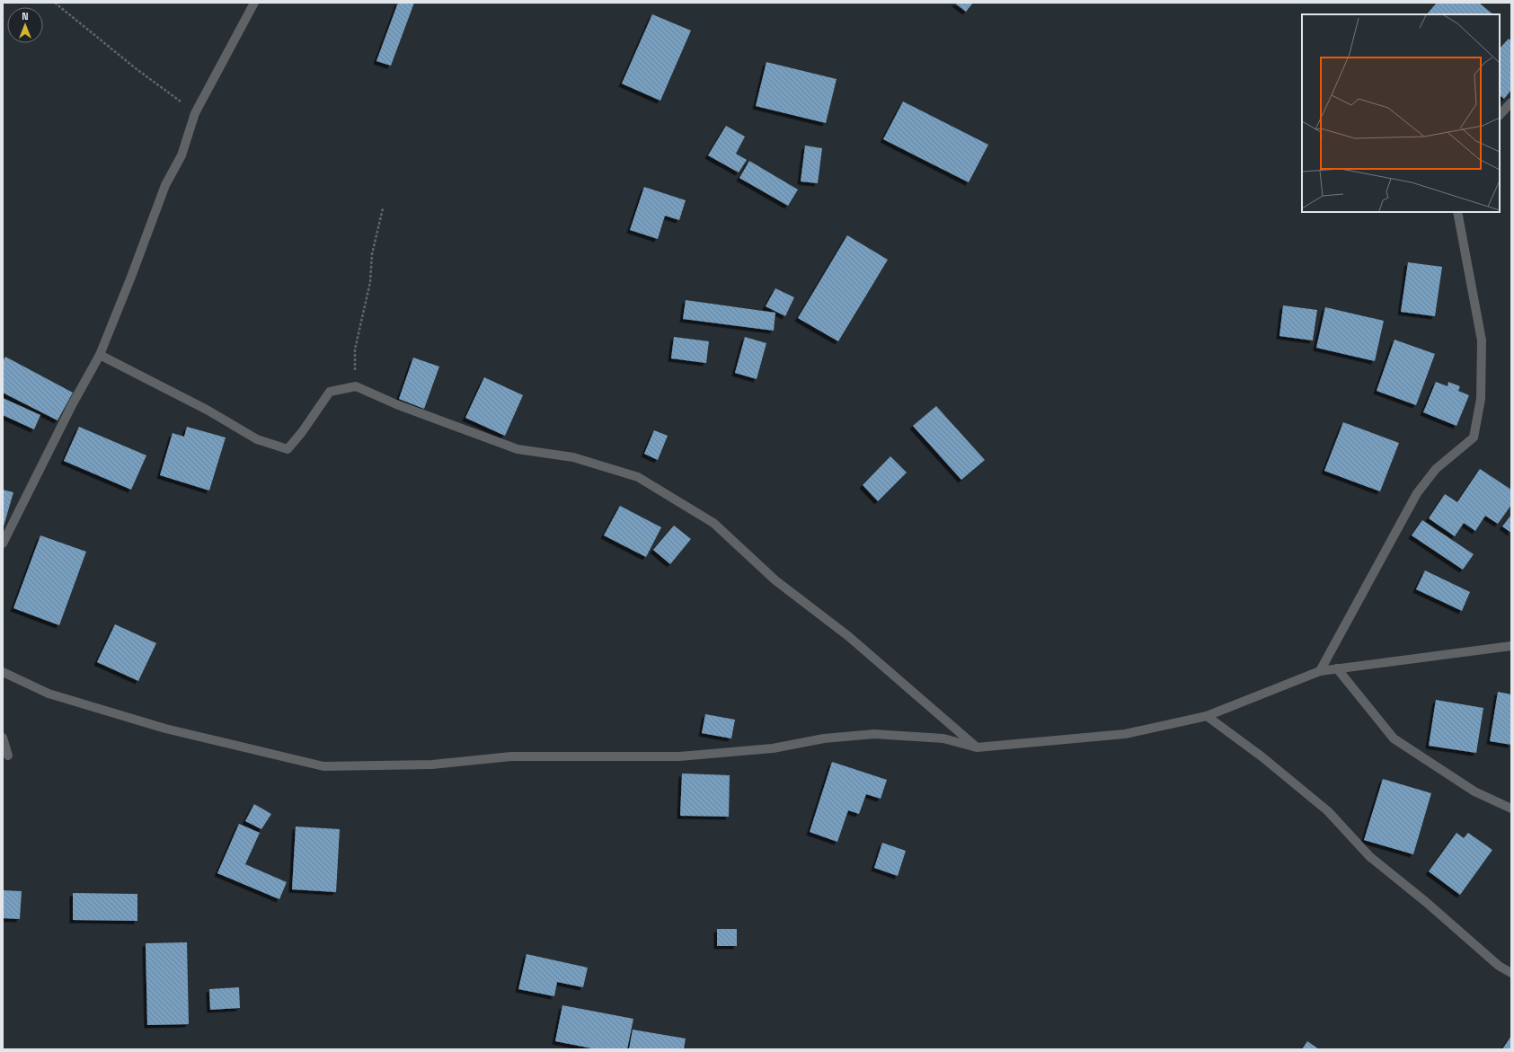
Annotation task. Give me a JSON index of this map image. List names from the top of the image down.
{
  "north": "top"
}
